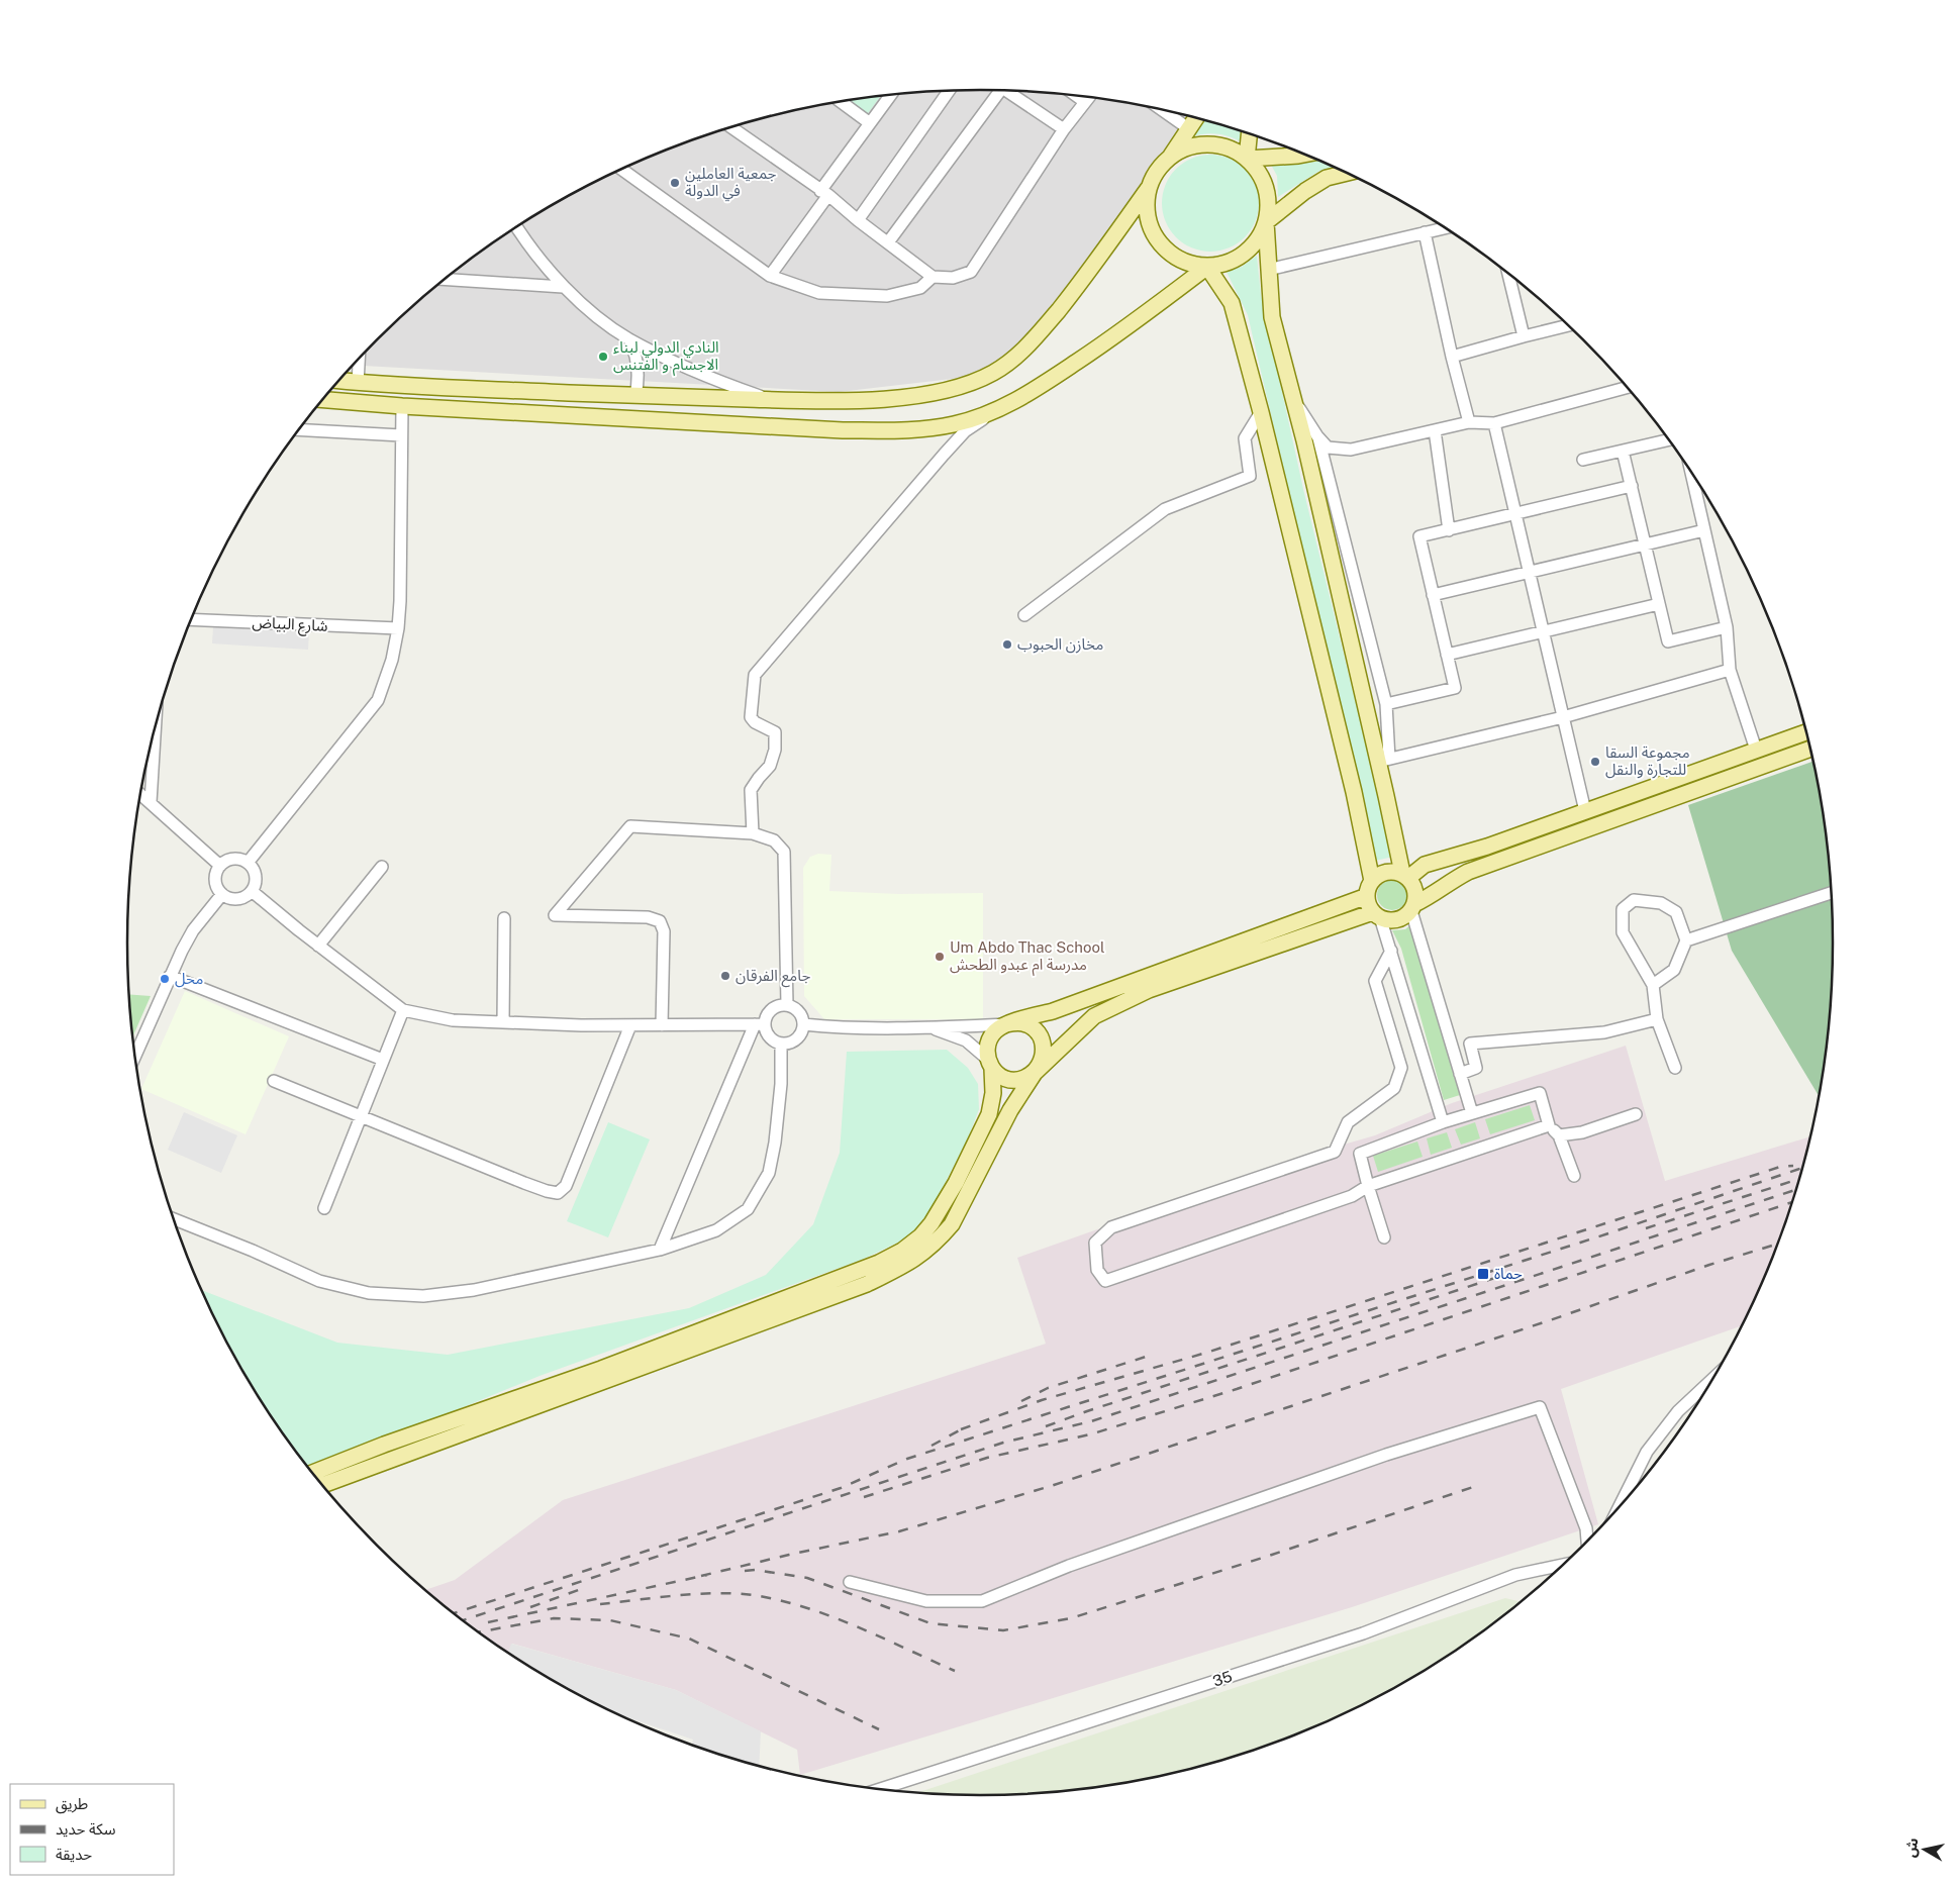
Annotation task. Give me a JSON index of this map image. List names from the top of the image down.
{
  "streets": {
    "street": ["شارع البياض", "35"]
  },
  "places": {
    "other": [
      "جمعية العاملين في الدولة",
      "النادي الدولي لبناء الاجسام و الفتنس",
      "مخازن الحبوب",
      "مجموعة السقا للتجارة والنقل",
      "Um Abdo Thac School مدرسة ام عبدو الطحش",
      "جامع الفرقان",
      "محل"
    ],
    "transit": ["حماة"]
  },
  "legend": ["طريق", "سكة حديد", "حديقة"],
  "north": "left"
}
